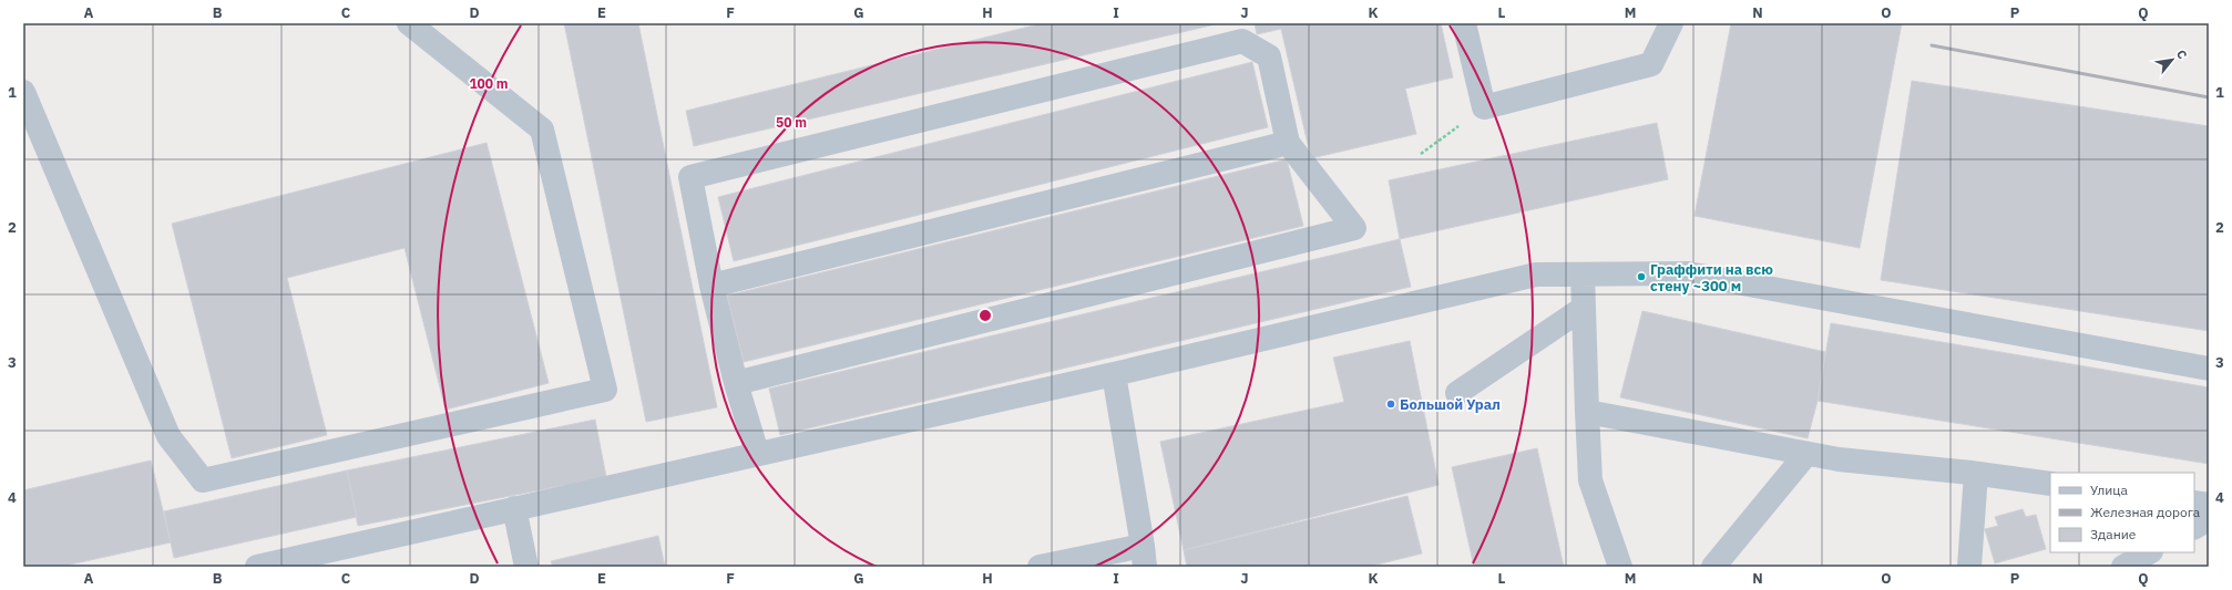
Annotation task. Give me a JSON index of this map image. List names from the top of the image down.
{
  "places": ["Граффити на всю стену ~300 м", "Большой Урал"],
  "legend": ["Улица", "Железная дорога", "Здание"],
  "north": "top right",
  "grid": {
    "columns": [
      "A",
      "B",
      "C",
      "D",
      "E",
      "F",
      "G",
      "H",
      "I",
      "J",
      "K",
      "L",
      "M",
      "N",
      "O",
      "P",
      "Q"
    ],
    "rows": [
      "1",
      "2",
      "3",
      "4"
    ]
  },
  "rings": ["100 m", "50 m"]
}
